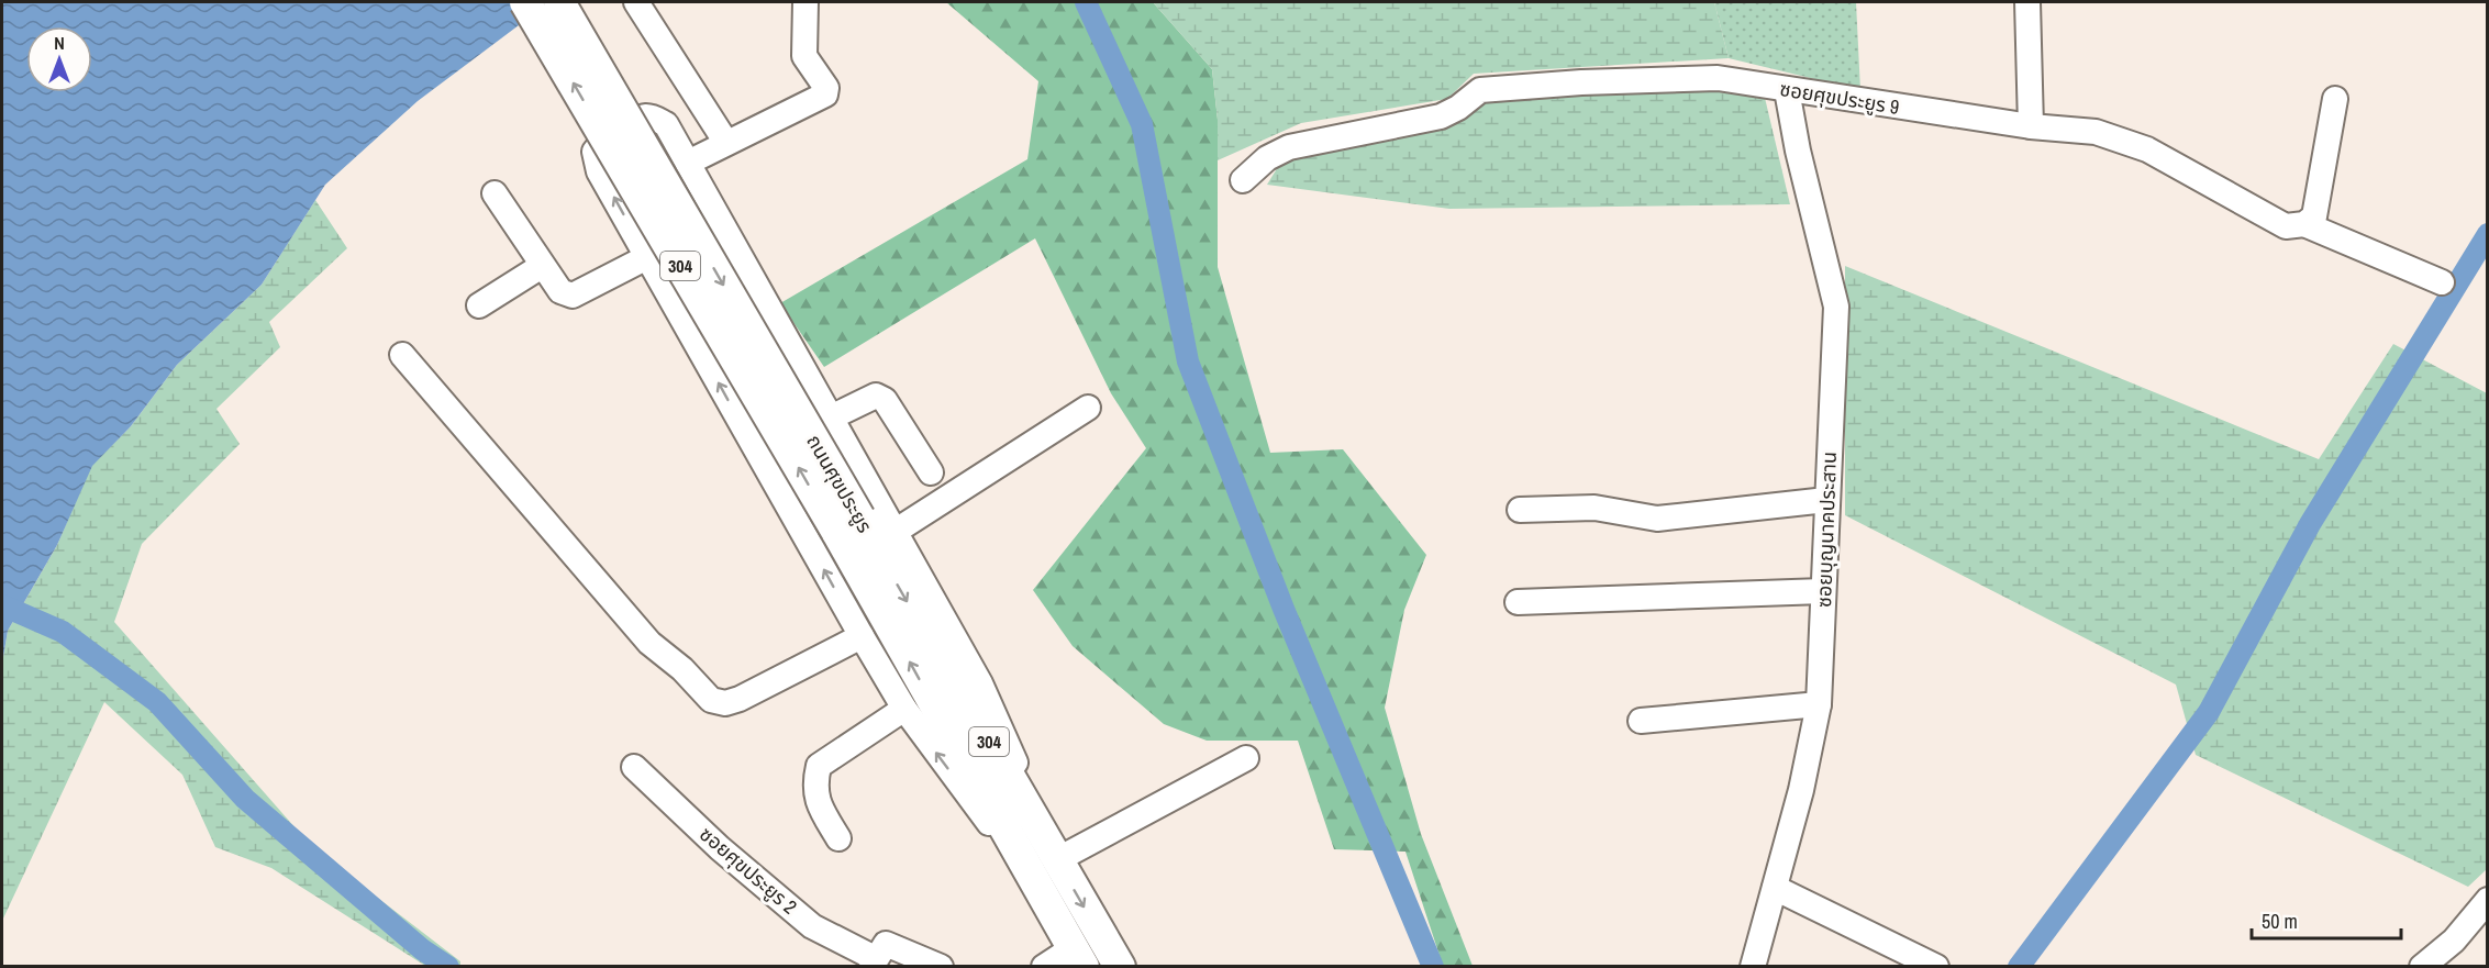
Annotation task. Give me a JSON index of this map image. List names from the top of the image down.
{
  "streets": {
    "main road": ["304", "ถนนศุขประยูร"],
    "street": ["ซอยศุขประยูร 9", "ซอยบุญนาคประสาน", "ซอยศุขประยูร 2"]
  },
  "crossings": [
    ["ซอยศุขประยูร 9", "ซอยบุญนาคประสาน"]
  ],
  "scale_bar": "50 m",
  "north": "top"
}
